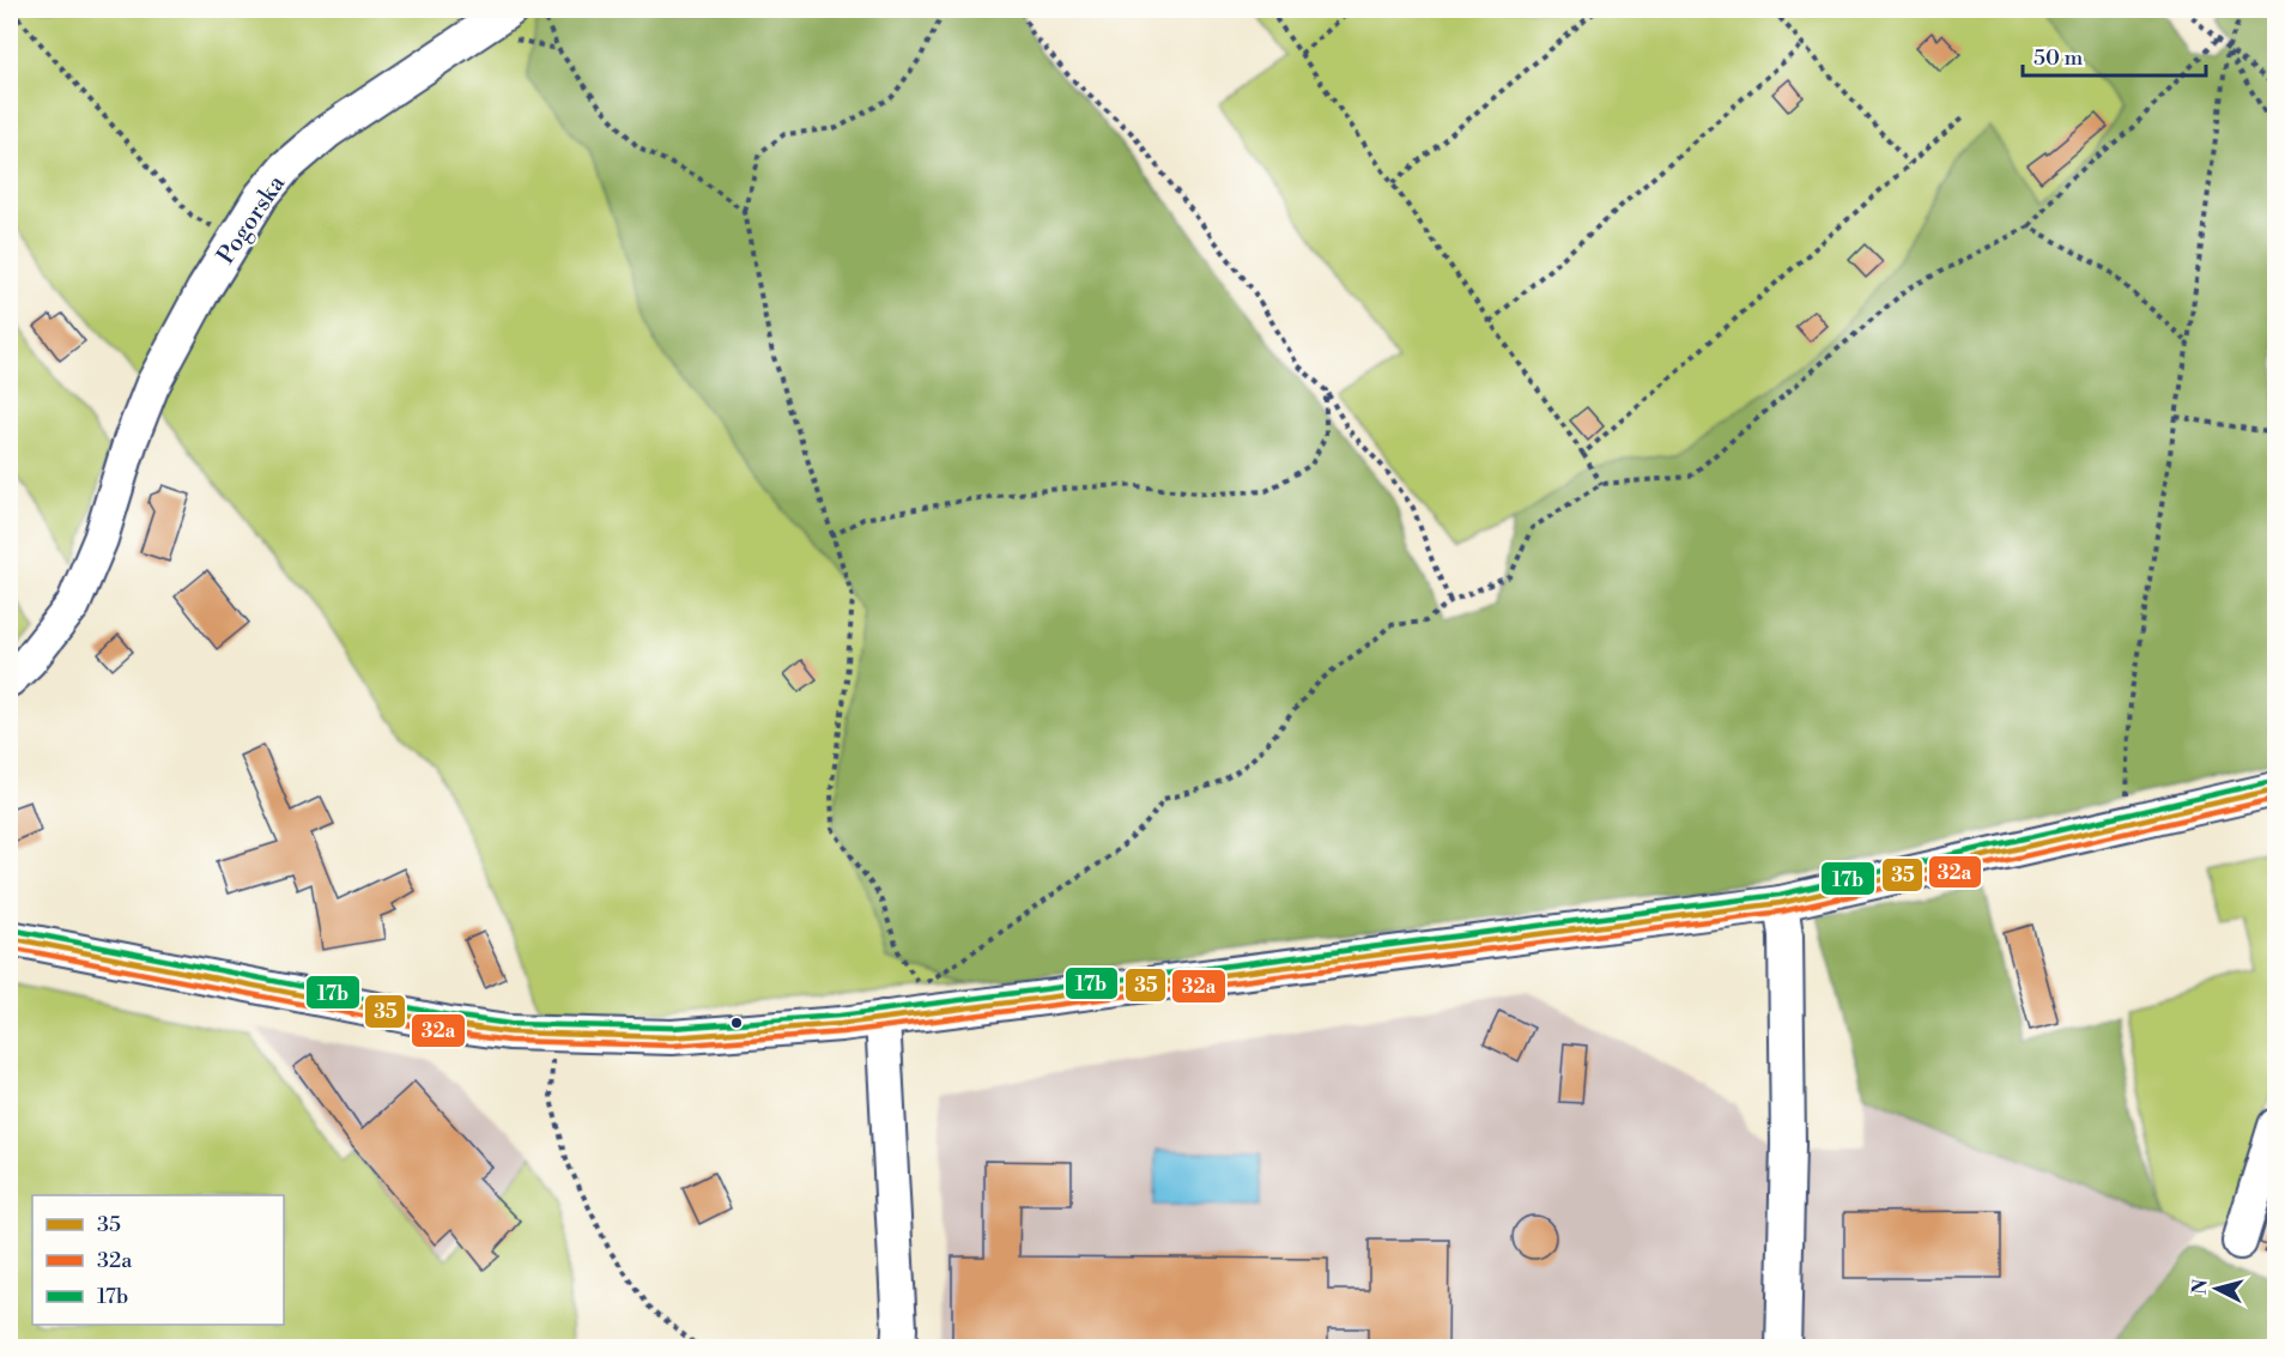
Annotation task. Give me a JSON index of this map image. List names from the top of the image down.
{
  "streets": {
    "street": ["Pogorska"]
  },
  "lines": ["transit line 17b", "transit line 35", "transit line 32a"],
  "legend": ["35", "32a", "17b"],
  "scale_bar": "50 m",
  "north": "left"
}
